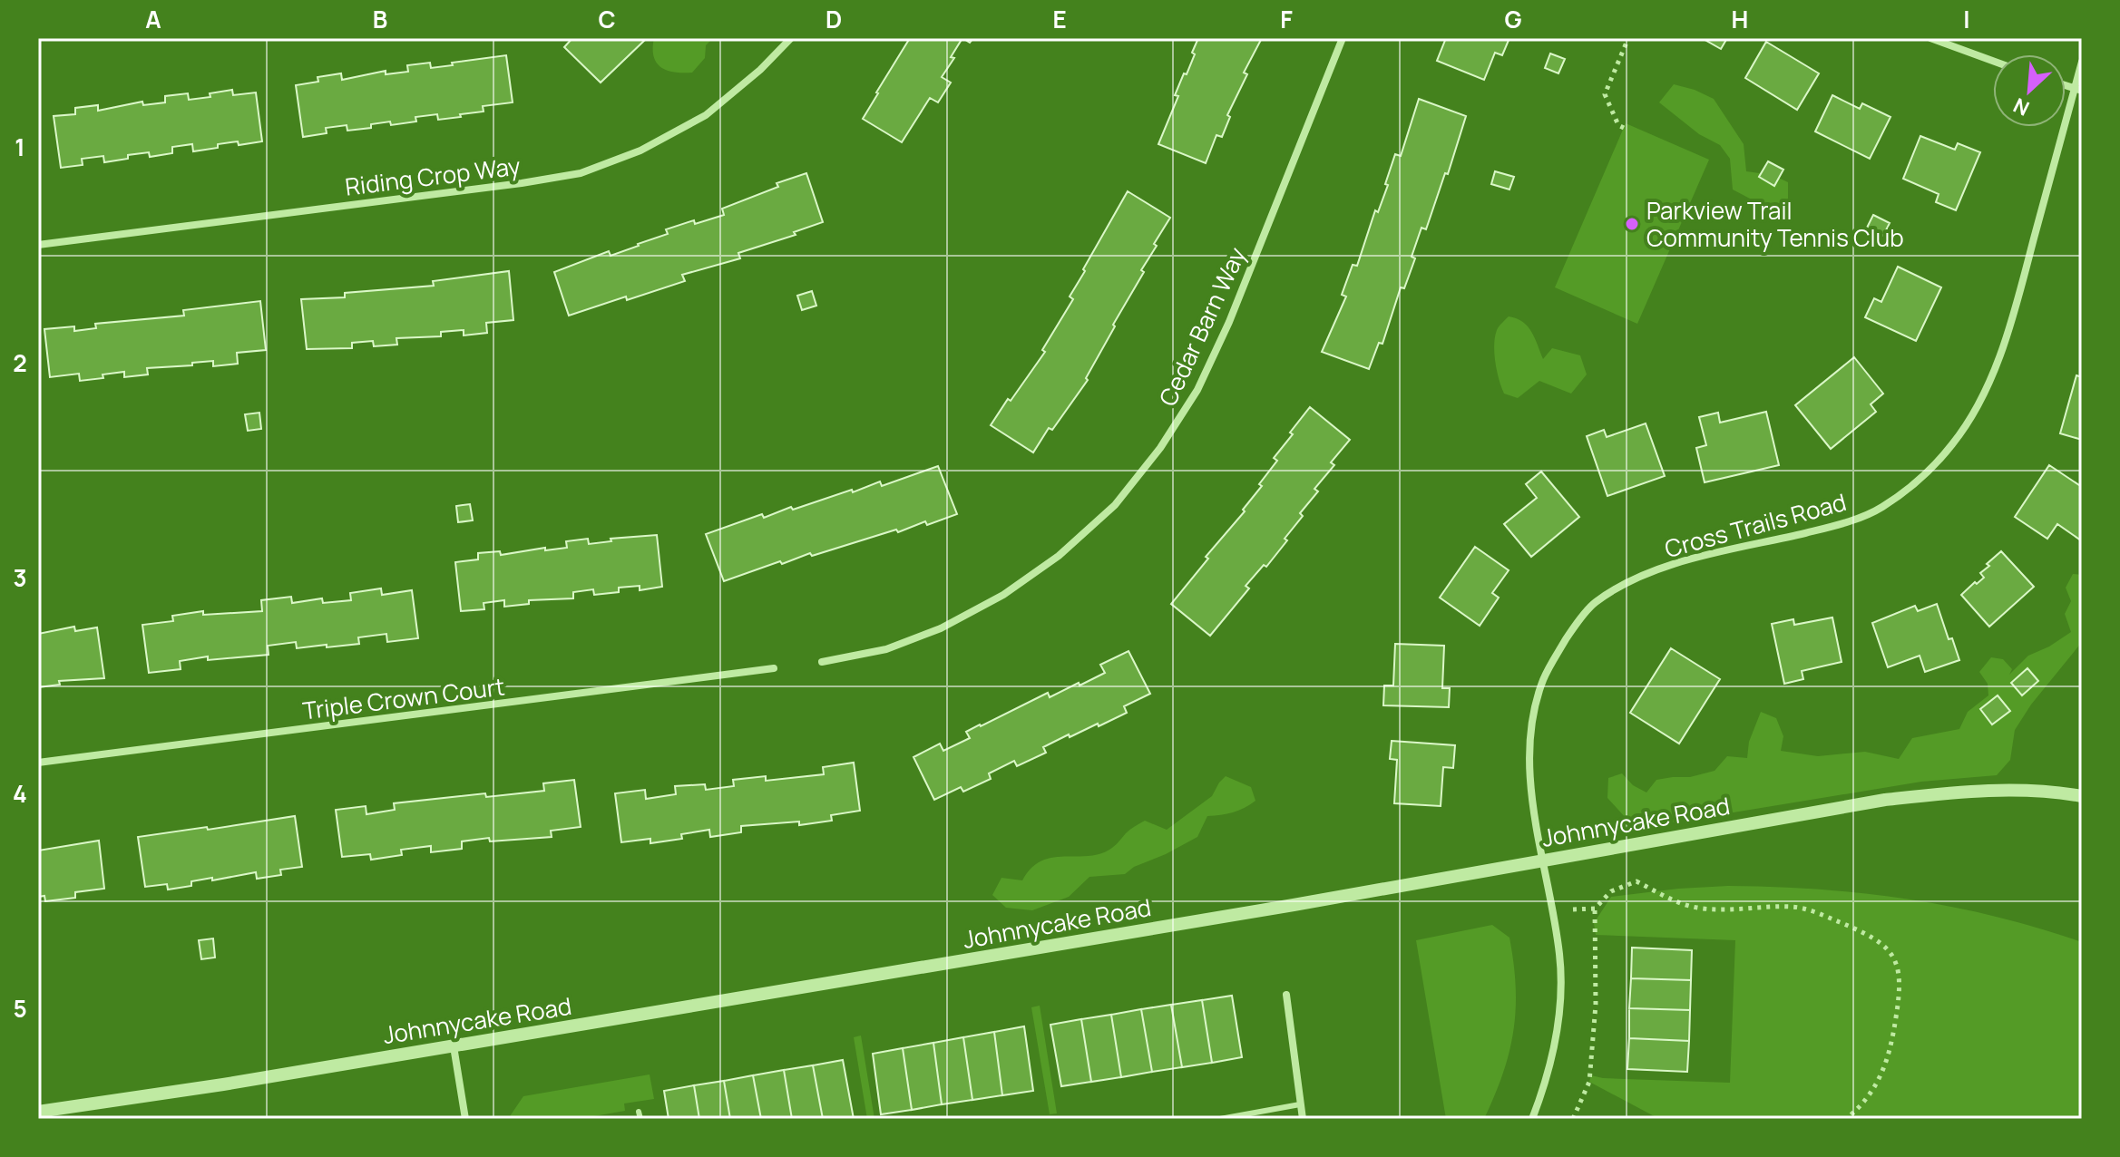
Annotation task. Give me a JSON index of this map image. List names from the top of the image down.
{
  "streets": {
    "street": [
      "Riding Crop Way",
      "Cedar Barn Way",
      "Cross Trails Road",
      "Triple Crown Court",
      "Johnnycake Road"
    ]
  },
  "crossings": [
    ["Cross Trails Road", "Johnnycake Road"]
  ],
  "places": ["Parkview Trail Community Tennis Club"],
  "north": "bottom left",
  "grid": {
    "columns": [
      "A",
      "B",
      "C",
      "D",
      "E",
      "F",
      "G",
      "H",
      "I"
    ],
    "rows": [
      "1",
      "2",
      "3",
      "4",
      "5"
    ]
  }
}
